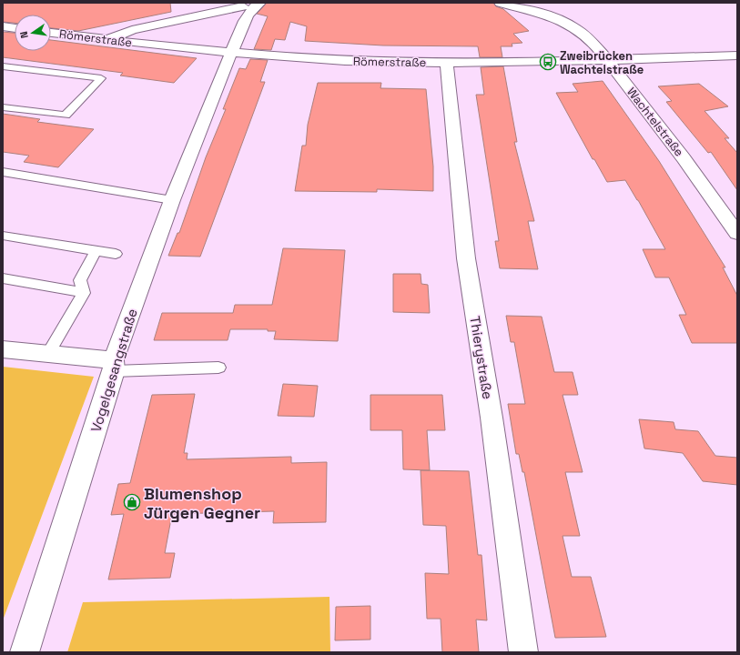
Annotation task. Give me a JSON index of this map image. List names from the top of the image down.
{
  "streets": {
    "street": [
      "Römerstraße",
      "Wachtelstraße",
      "Thierystraße",
      "Vogelgesangstraße"
    ]
  },
  "crossings": [
    ["Römerstraße", "Wachtelstraße"],
    ["Römerstraße", "Thierystraße"],
    ["Römerstraße", "Vogelgesangstraße"]
  ],
  "places": {
    "bus stop": ["Zweibrücken Wachtelstraße"],
    "shop": ["Blumenshop Jürgen Gegner"]
  },
  "north": "left"
}
